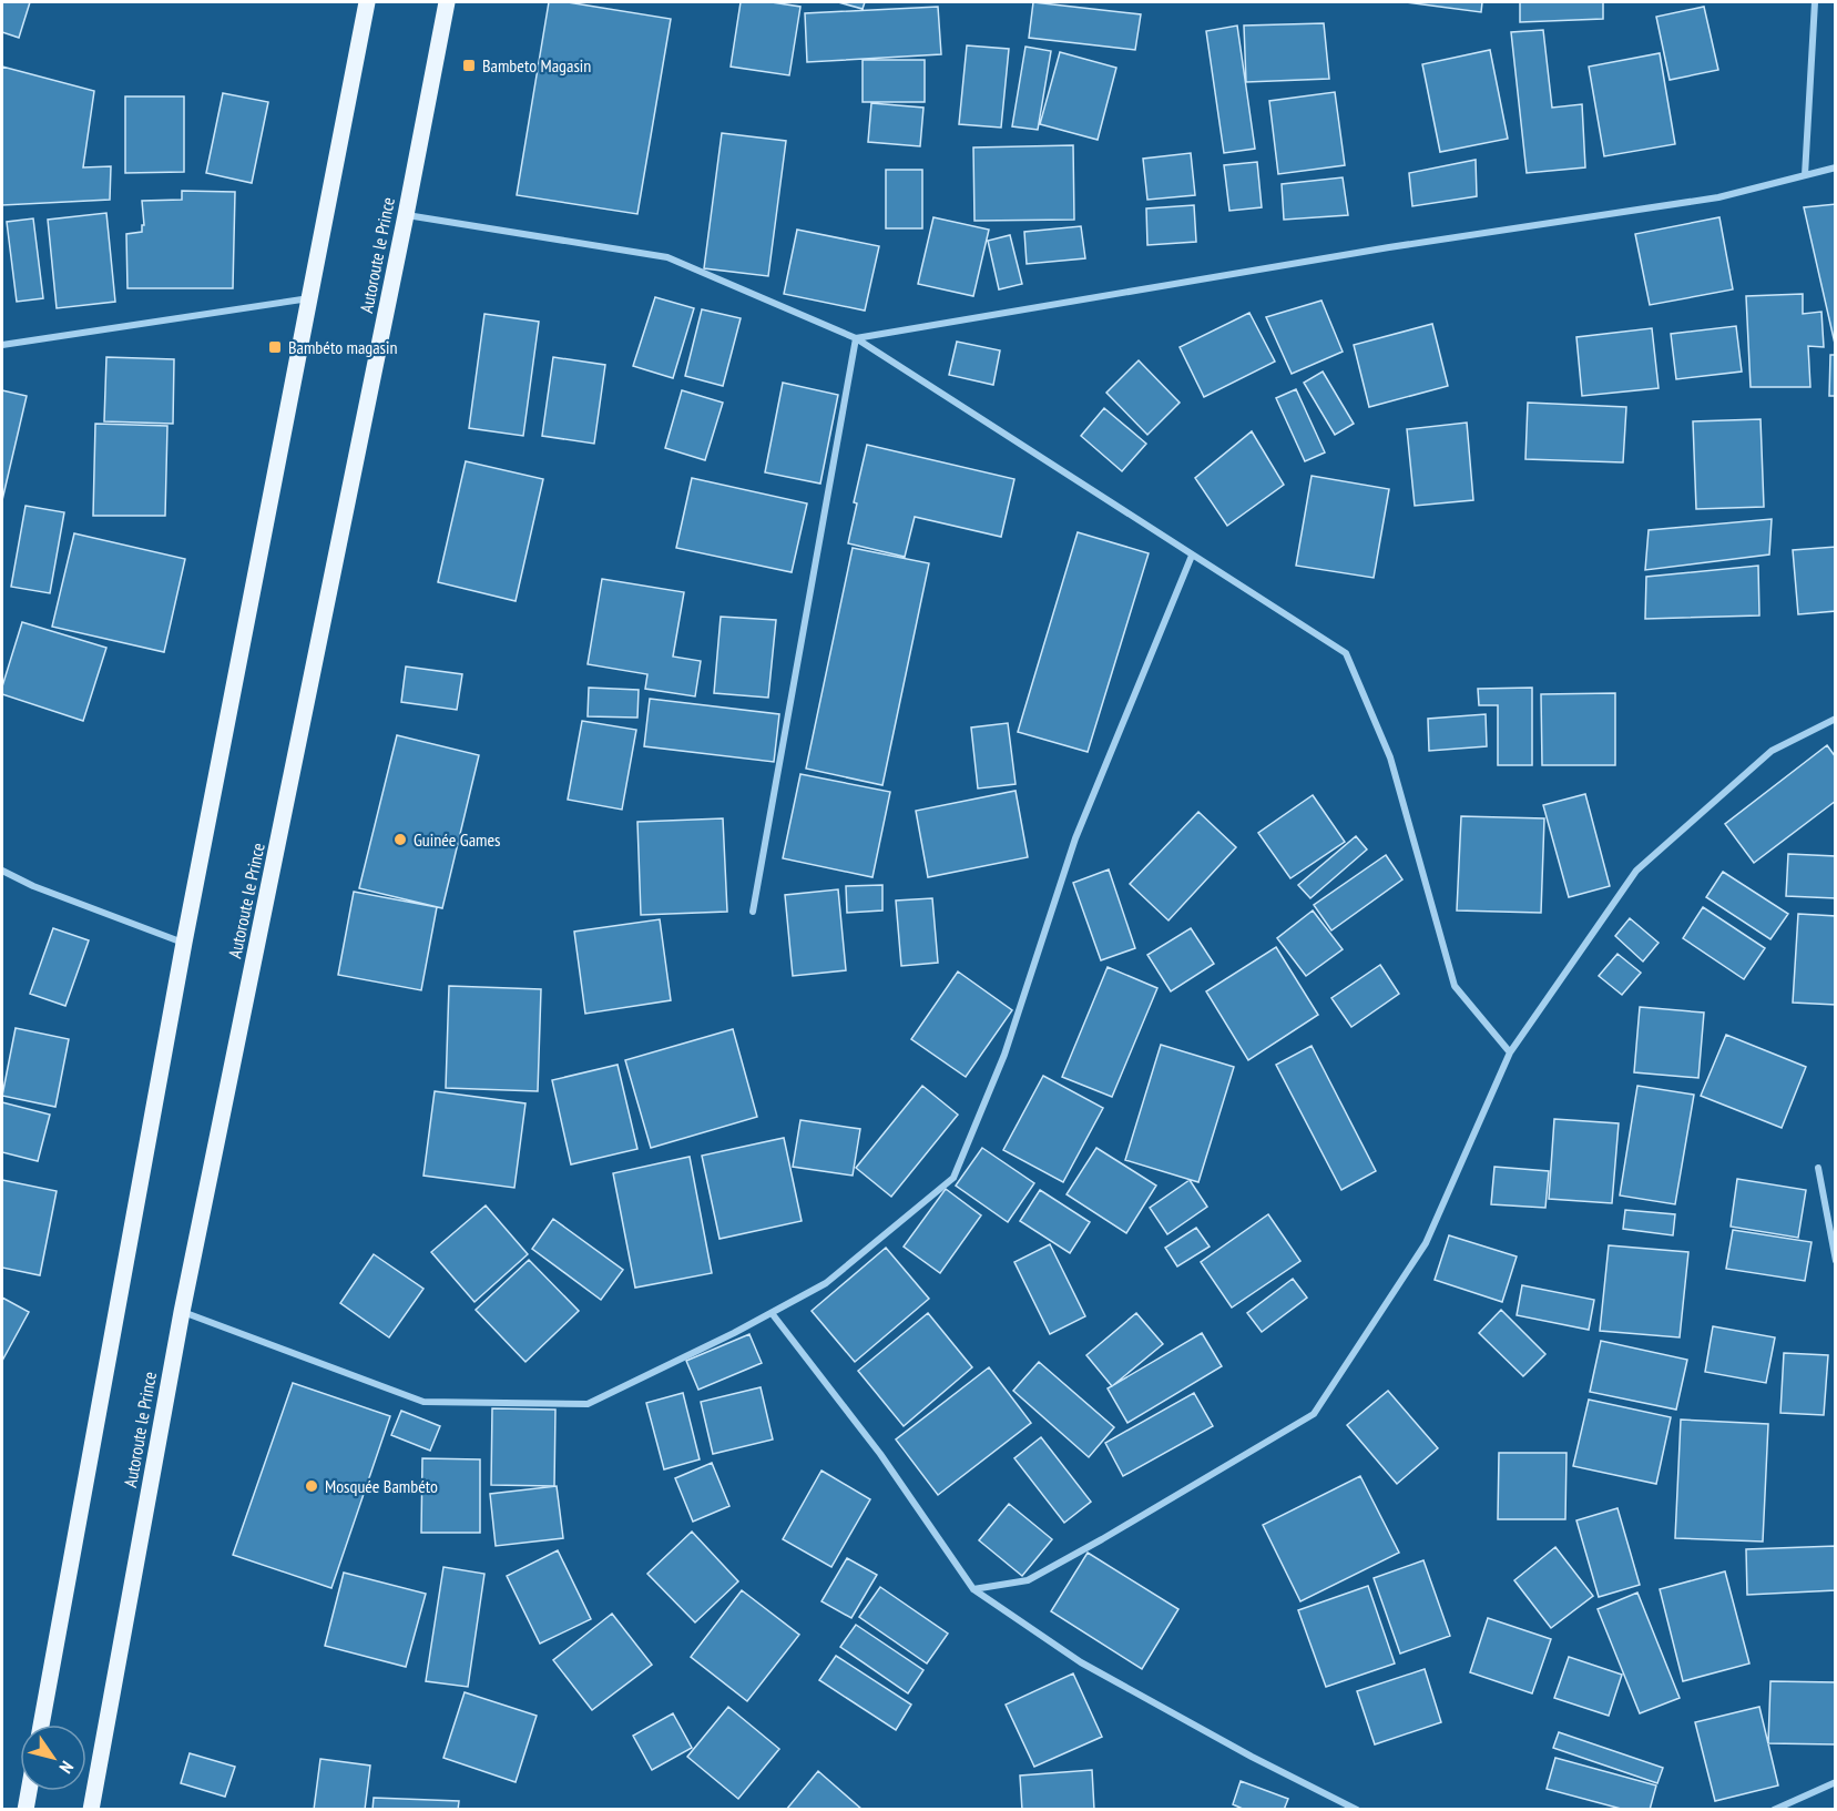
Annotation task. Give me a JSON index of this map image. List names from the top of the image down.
{
  "streets": {
    "main road": ["Autoroute le Prince"]
  },
  "places": {
    "transit": ["Bambeto Magasin", "Bambéto magasin"],
    "other": ["Guinée Games", "Mosquée Bambéto"]
  },
  "north": "bottom right"
}
